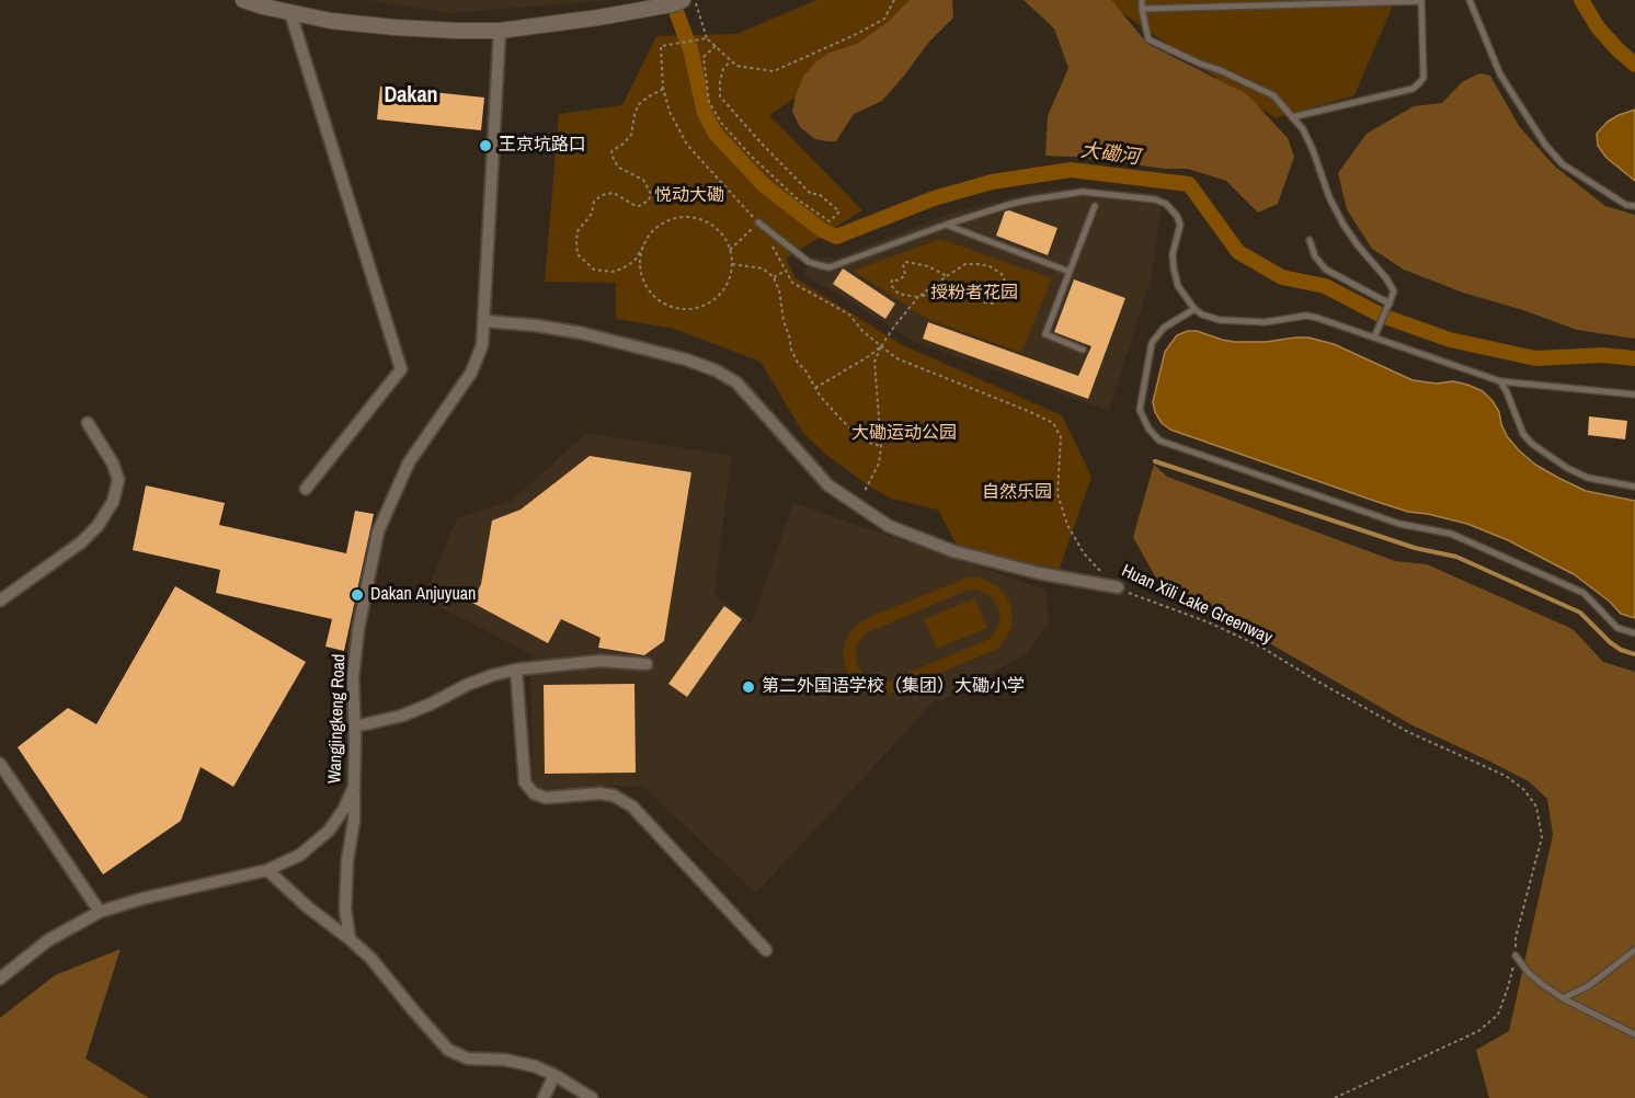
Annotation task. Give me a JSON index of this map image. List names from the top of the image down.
{
  "streets": {
    "street": ["Wangjingkeng Road"],
    "path": ["Huan Xili Lake Greenway"]
  },
  "districts": ["Dakan"],
  "water": ["大磡河"],
  "parks": [
    "悦动大磡",
    "授粉者花园",
    "大磡运动公园",
    "自然乐园"
  ],
  "places": ["王京坑路口", "Dakan Anjuyuan", "第二外国语学校（集团）大磡小学"]
}
